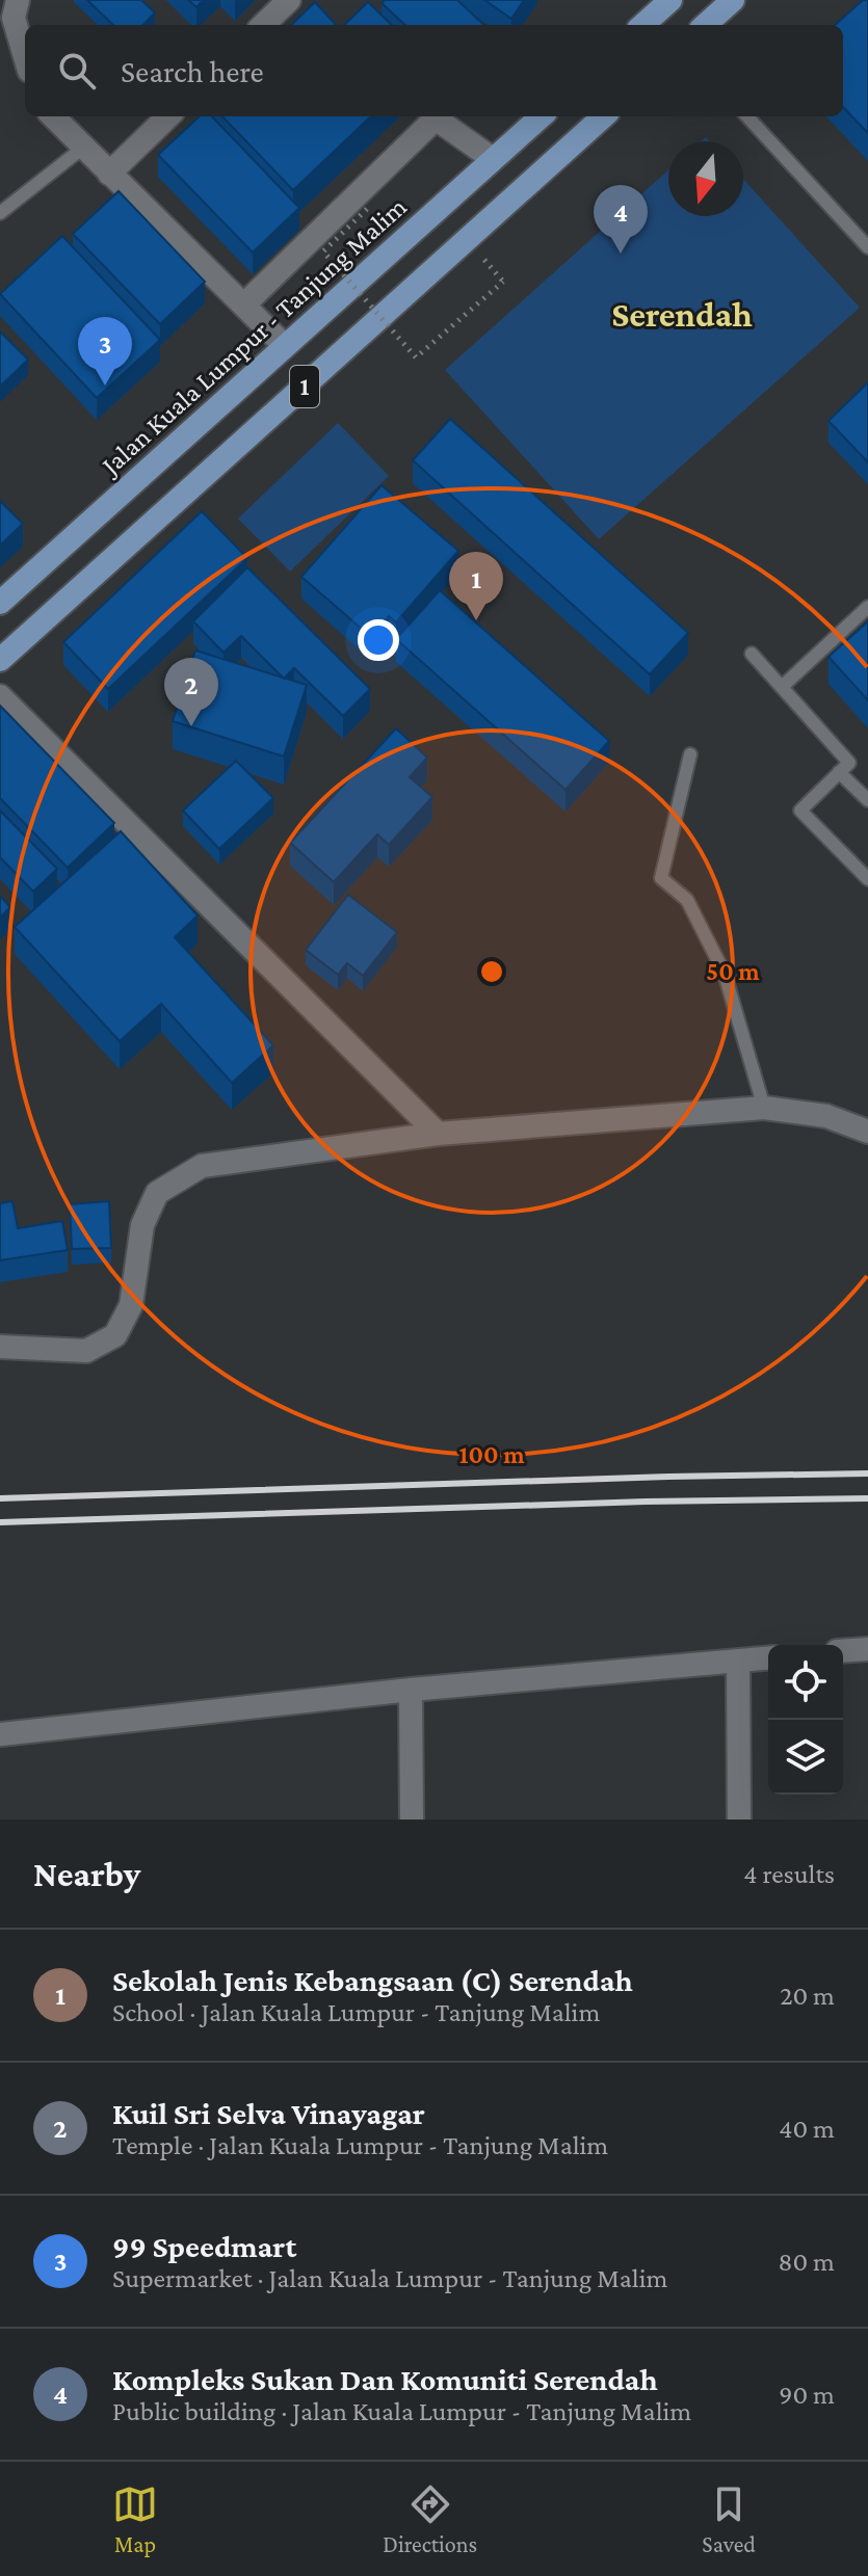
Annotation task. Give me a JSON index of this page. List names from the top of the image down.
{
  "streets": {
    "main road": ["Jalan Kuala Lumpur - Tanjung Malim", "1"]
  },
  "districts": ["Serendah"],
  "north": "bottom",
  "page": {
    "search": "Search here",
    "pins": [
      "4",
      "3",
      "1",
      "2"
    ],
    "heading": ["Nearby", "4 results"],
    "list": [
      {
        "mark": "1",
        "name": "Sekolah Jenis Kebangsaan (C) Serendah",
        "note": "School · Jalan Kuala Lumpur - Tanjung Malim",
        "value": "20 m"
      },
      {
        "mark": "2",
        "name": "Kuil Sri Selva Vinayagar",
        "note": "Temple · Jalan Kuala Lumpur - Tanjung Malim",
        "value": "40 m"
      },
      {
        "mark": "3",
        "name": "99 Speedmart",
        "note": "Supermarket · Jalan Kuala Lumpur - Tanjung Malim",
        "value": "80 m"
      },
      {
        "mark": "4",
        "name": "Kompleks Sukan Dan Komuniti Serendah",
        "note": "Public building · Jalan Kuala Lumpur - Tanjung Malim",
        "value": "90 m"
      }
    ],
    "nav": ["Map", "Directions", "Saved"]
  },
  "rings": ["50 m", "100 m"]
}
